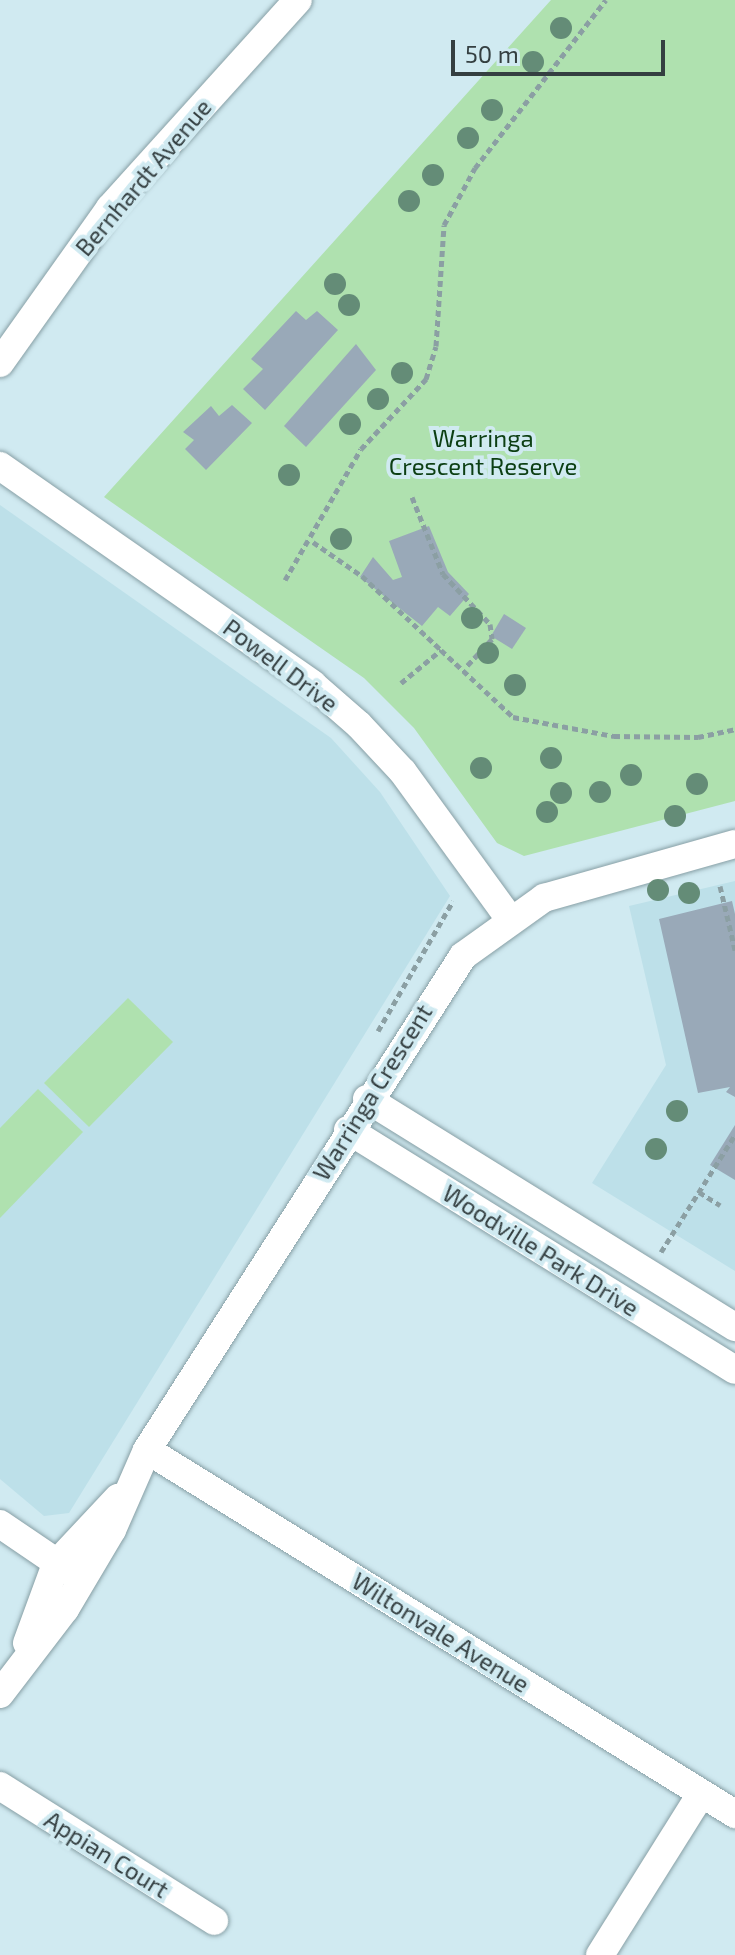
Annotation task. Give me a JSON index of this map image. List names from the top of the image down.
{
  "streets": {
    "street": [
      "Bernhardt Avenue",
      "Powell Drive",
      "Warringa Crescent",
      "Woodville Park Drive",
      "Wiltonvale Avenue",
      "Appian Court"
    ]
  },
  "crossings": [
    ["Powell Drive", "Warringa Crescent"],
    ["Warringa Crescent", "Woodville Park Drive"],
    ["Warringa Crescent", "Wiltonvale Avenue"]
  ],
  "parks": ["Warringa Crescent Reserve"],
  "scale_bar": "50 m"
}
